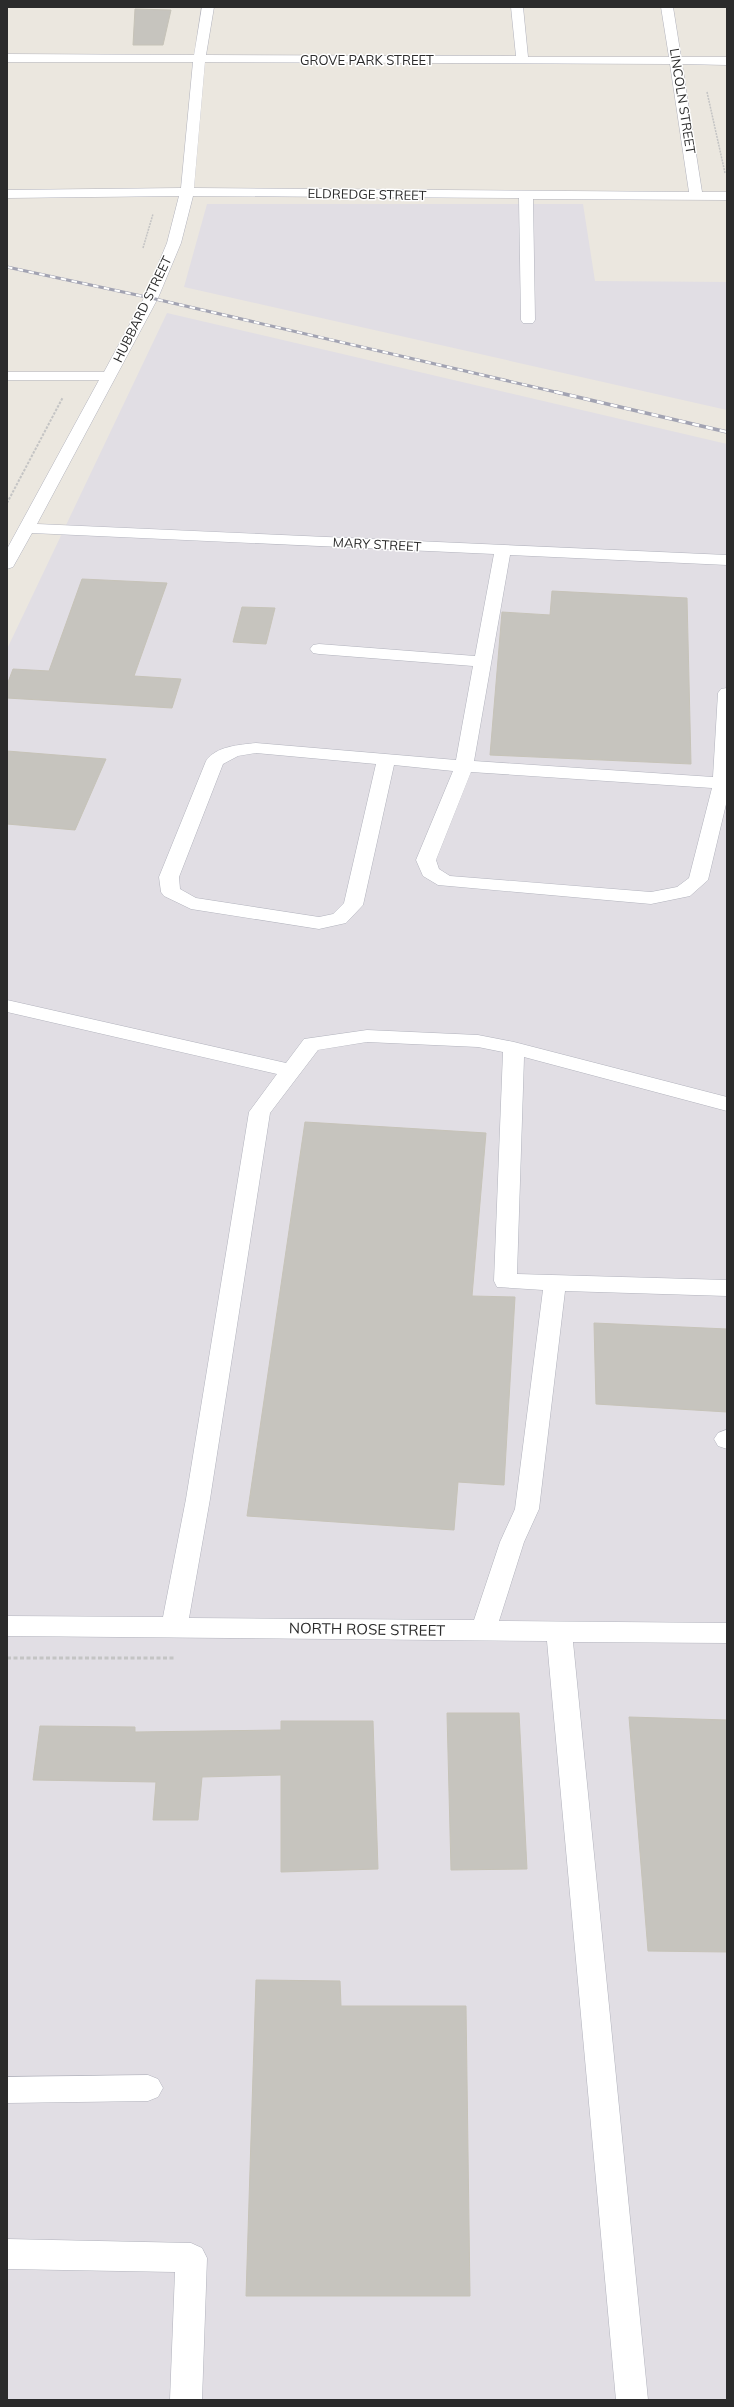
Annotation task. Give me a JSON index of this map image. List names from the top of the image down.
{
  "streets": {
    "street": [
      "GROVE PARK STREET",
      "LINCOLN STREET",
      "ELDREDGE STREET",
      "HUBBARD STREET",
      "MARY STREET",
      "NORTH ROSE STREET"
    ]
  },
  "crossings": [
    ["GROVE PARK STREET", "LINCOLN STREET"],
    ["GROVE PARK STREET", "HUBBARD STREET"],
    ["LINCOLN STREET", "ELDREDGE STREET"],
    ["ELDREDGE STREET", "HUBBARD STREET"],
    ["HUBBARD STREET", "MARY STREET"]
  ]
}
